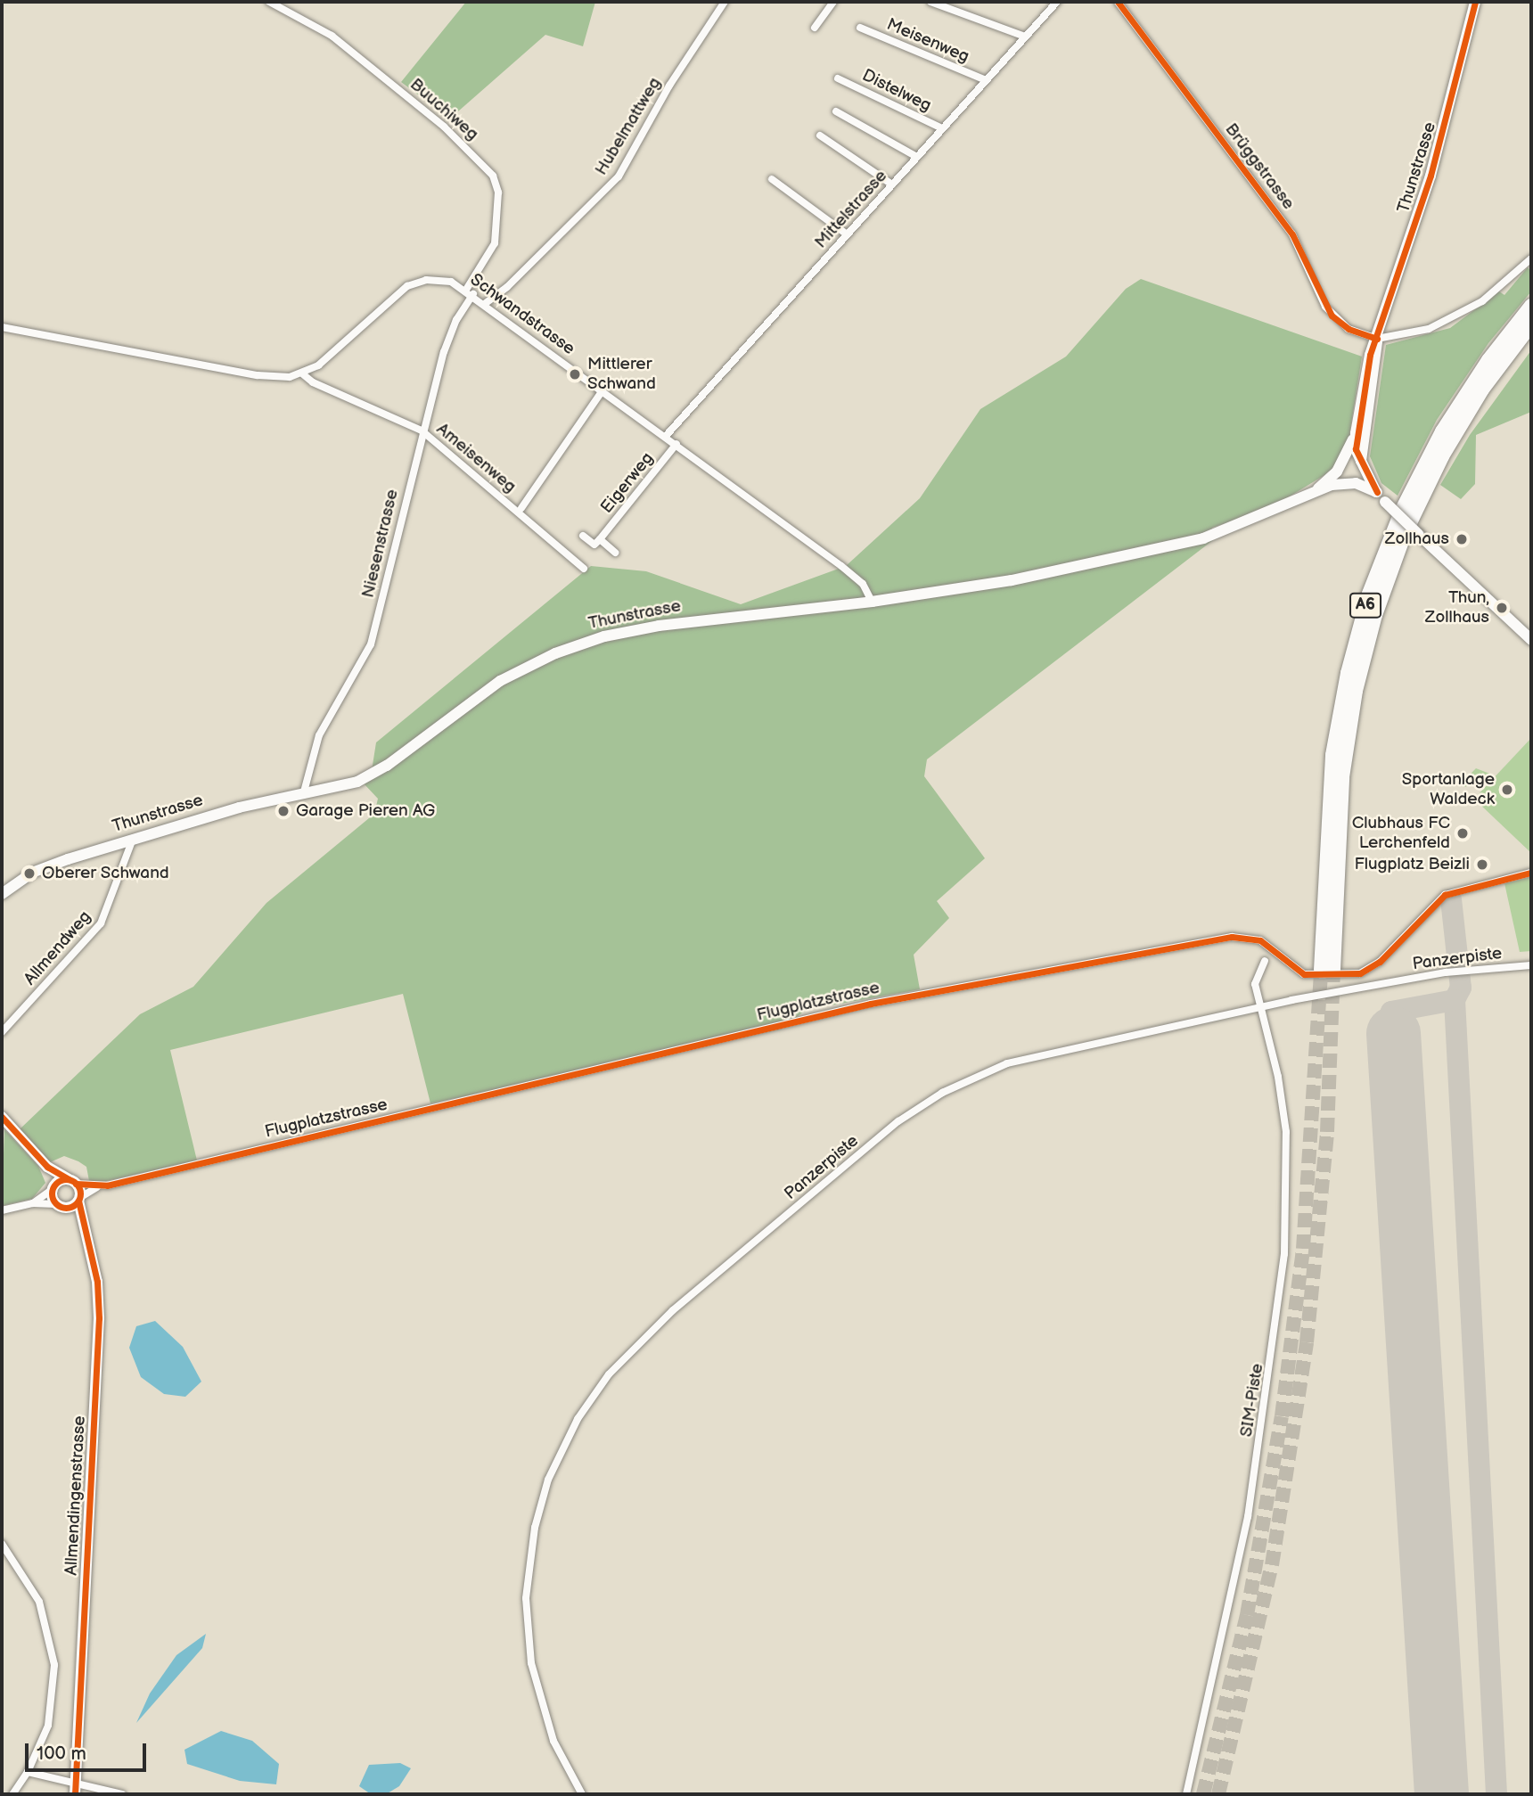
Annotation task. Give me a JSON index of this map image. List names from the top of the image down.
{
  "streets": {
    "highway": ["A6"],
    "street": [
      "Meisenweg",
      "Distelweg",
      "Buuchiweg",
      "Hubelmattweg",
      "Brüggstrasse",
      "Thunstrasse",
      "Mittelstrasse",
      "Schwandstrasse",
      "Ameisenweg",
      "Eigerweg",
      "Niesenstrasse",
      "Allmendweg",
      "Panzerpiste",
      "Flugplatzstrasse",
      "SIM-Piste",
      "Allmendingenstrasse"
    ]
  },
  "crossings": [
    ["Meisenweg", "Mittelstrasse"],
    ["Distelweg", "Mittelstrasse"],
    ["Buuchiweg", "Schwandstrasse"],
    ["Hubelmattweg", "Schwandstrasse"],
    ["Brüggstrasse", "Thunstrasse"],
    ["Thunstrasse", "Schwandstrasse"],
    ["Thunstrasse", "Niesenstrasse"],
    ["Thunstrasse", "Allmendweg"],
    ["Mittelstrasse", "Schwandstrasse"],
    ["Schwandstrasse", "Ameisenweg"],
    ["Schwandstrasse", "Eigerweg"],
    ["Schwandstrasse", "Niesenstrasse"],
    ["Ameisenweg", "Niesenstrasse"],
    ["Panzerpiste", "SIM-Piste"],
    ["Flugplatzstrasse", "Allmendingenstrasse"]
  ],
  "places": [
    "Mittlerer Schwand",
    "Zollhaus",
    "Thun, Zollhaus",
    "Sportanlage Waldeck",
    "Garage Pieren AG",
    "Clubhaus FC Lerchenfeld",
    "Flugplatz Beizli",
    "Oberer Schwand"
  ],
  "scale_bar": "100 m"
}
